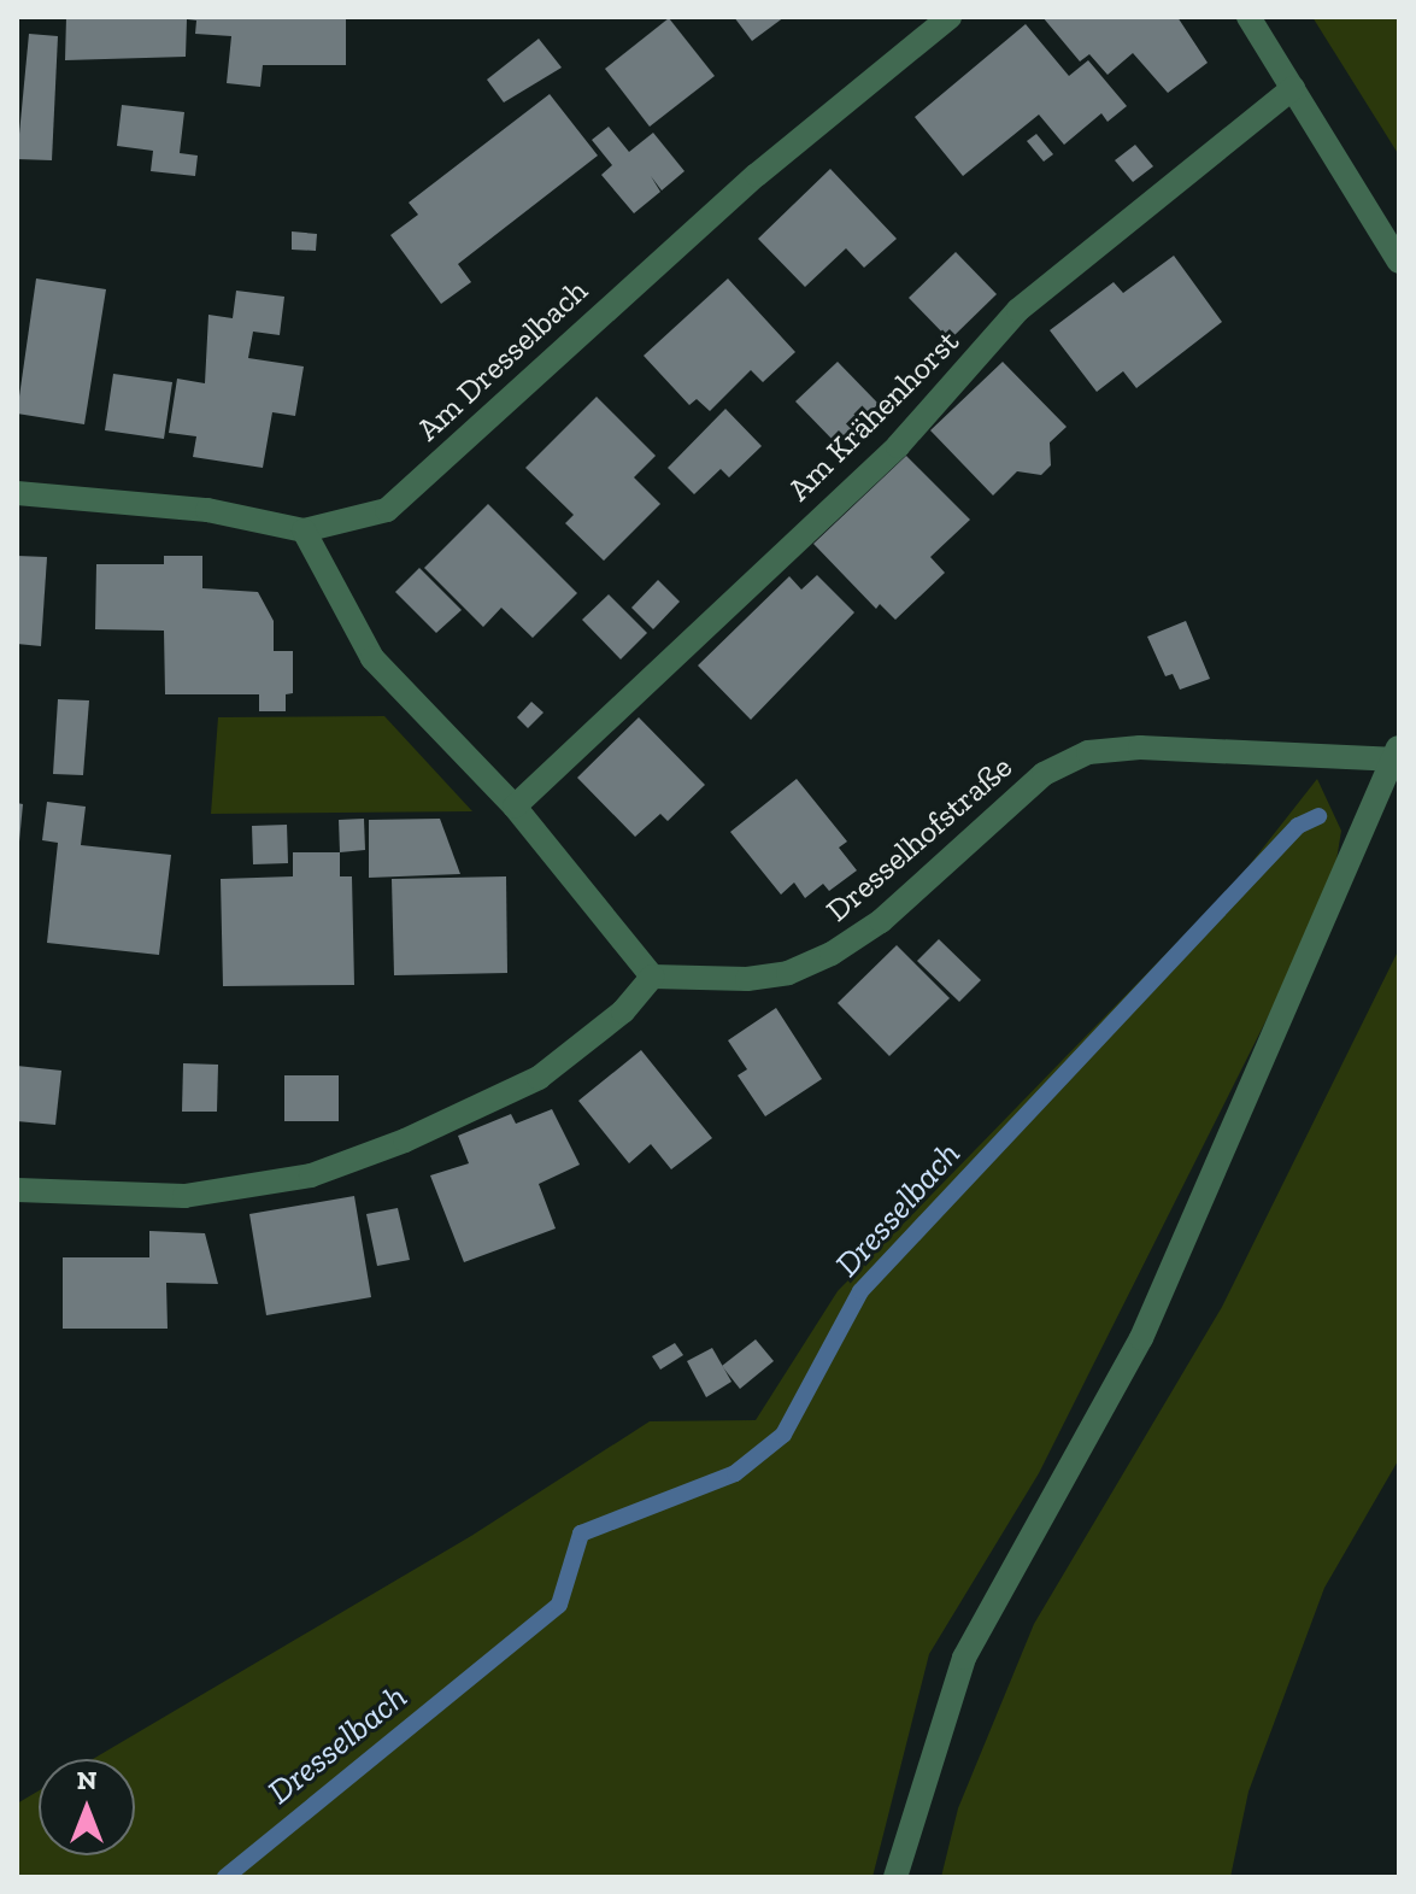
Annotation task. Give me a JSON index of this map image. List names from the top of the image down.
{
  "streets": {
    "street": ["Am Dresselbach", "Am Krähenhorst", "Dresselhofstraße"]
  },
  "water": ["Dresselbach"],
  "north": "top"
}
